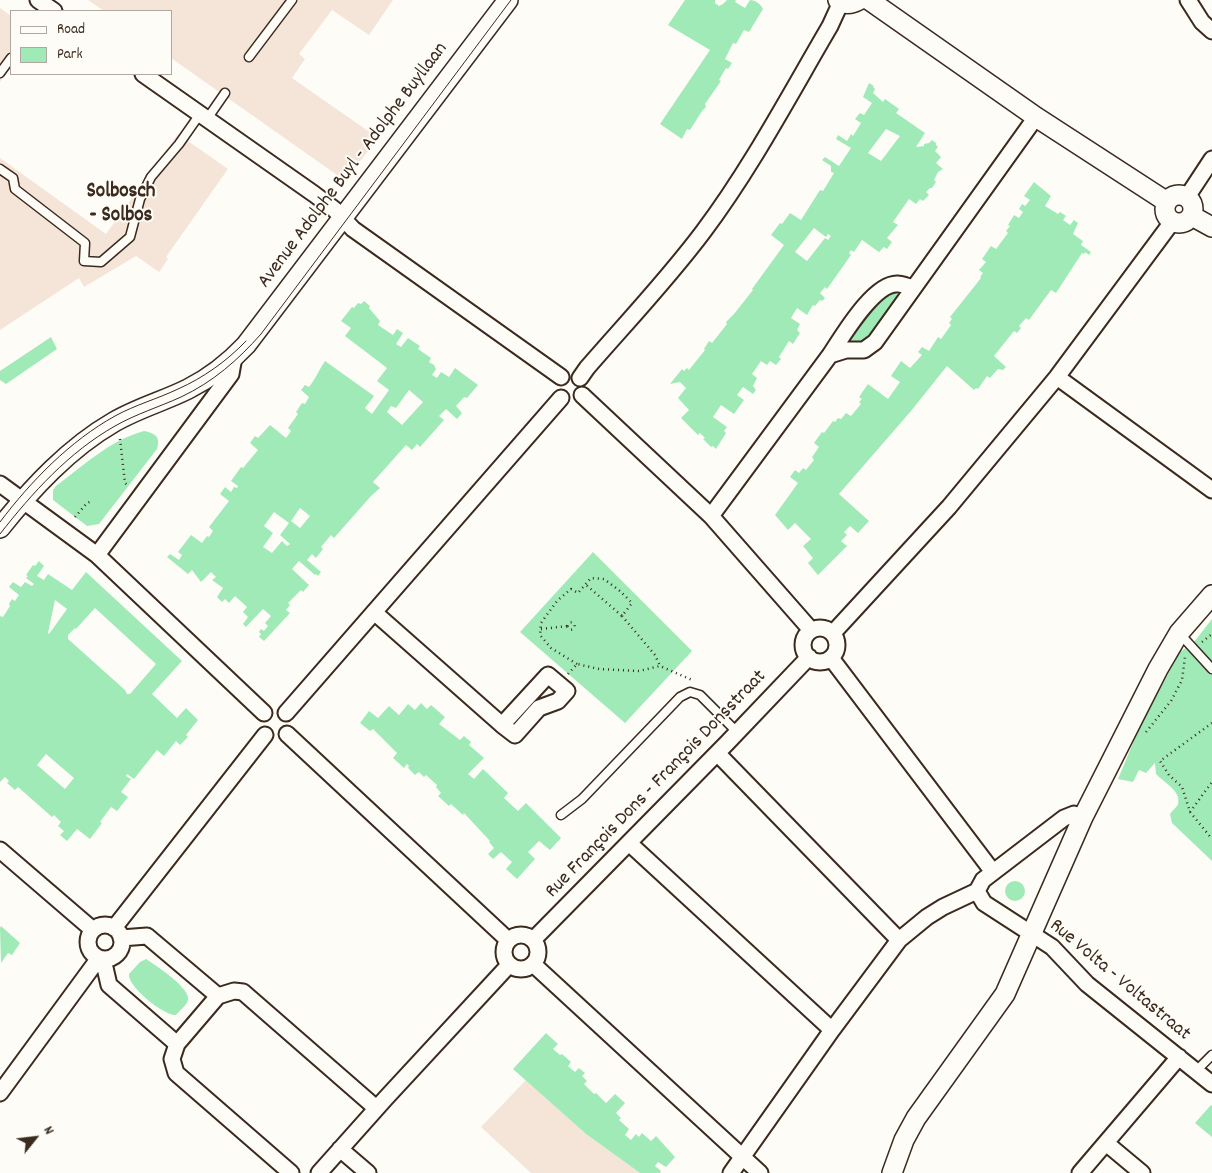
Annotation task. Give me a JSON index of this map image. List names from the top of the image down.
{
  "streets": {
    "street": ["Avenue Adolphe Buyl - Adolphe Buyllaan", "Rue François Dons - François Donsstraat", "Rue Volta - Voltastraat"]
  },
  "districts": ["Solbosch - Solbos"],
  "legend": ["Road", "Park"],
  "north": "top right"
}
